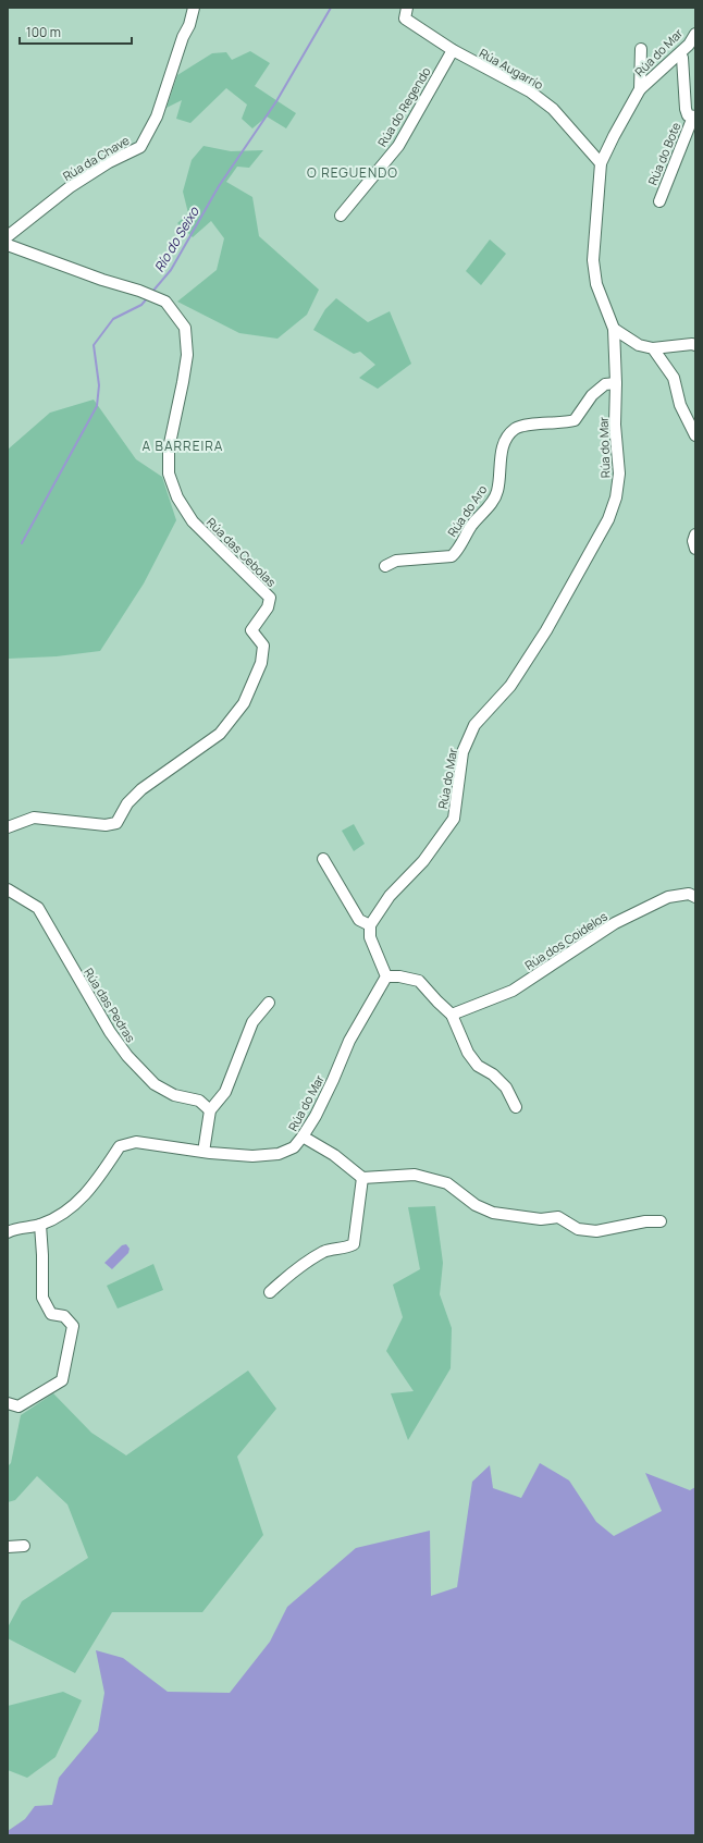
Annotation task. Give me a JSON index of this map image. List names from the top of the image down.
{
  "streets": {
    "street": [
      "Rúa do Mar",
      "Rúa Augarrío",
      "Rúa do Regendo",
      "Rúa do Bote",
      "Rúa da Chave",
      "Rúa do Aro",
      "Rúa das Cebolas",
      "Rúa dos Coidelos",
      "Rúa das Pedras"
    ]
  },
  "crossings": [
    ["Rúa do Mar", "Rúa Augarrío"],
    ["Rúa do Mar", "Rúa do Aro"],
    ["Rúa Augarrío", "Rúa do Regendo"]
  ],
  "districts": ["O REGUENDO", "A BARREIRA"],
  "water": ["Río do Seixo"],
  "scale_bar": "100 m"
}
